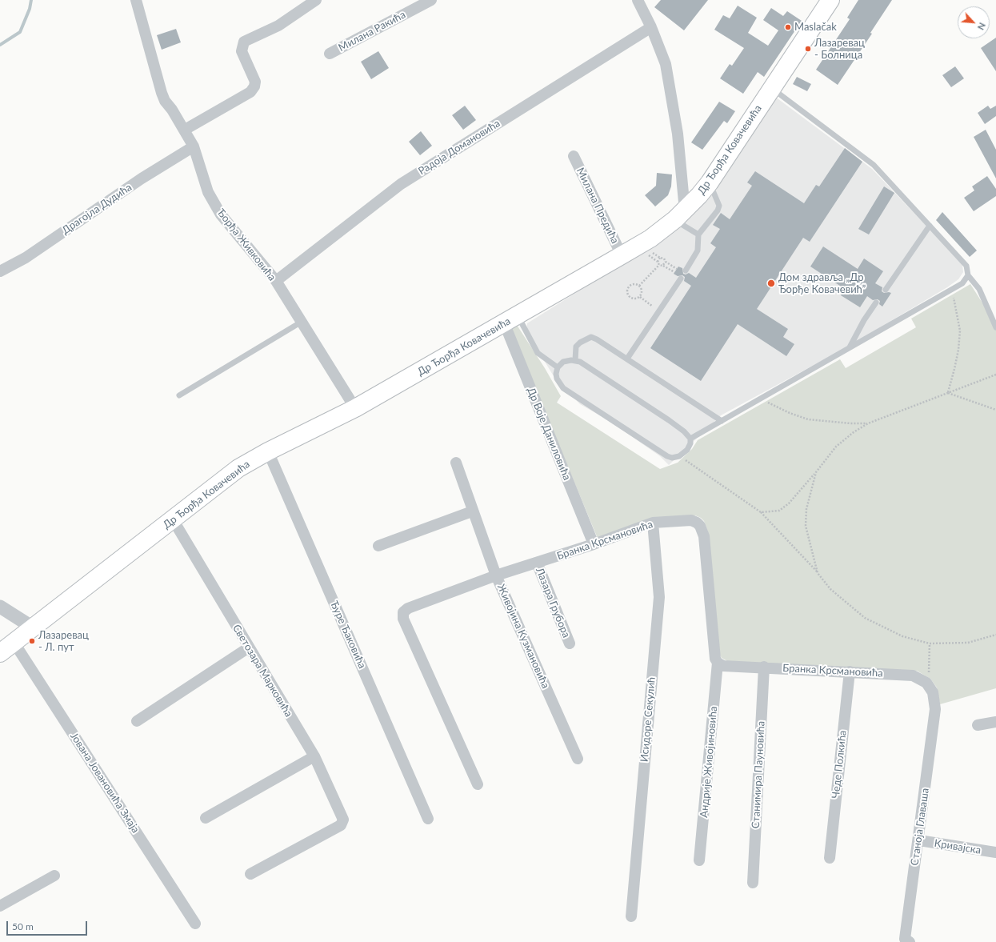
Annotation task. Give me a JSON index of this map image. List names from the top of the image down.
{
  "streets": {
    "main road": ["Др Ђорђа Ковачевића"],
    "street": [
      "Милана Ракића",
      "Радоја Домановића",
      "Милана Предића",
      "Драгојла Дудића",
      "Ђорђа Живковића",
      "Др Воје Даниловића",
      "Бранка Крсмановића",
      "Лазара Грубора",
      "Ђуре Ђаковића",
      "Живојина Кузмановића",
      "Светозара Марковића",
      "Исидоре Секулић",
      "Андрије Живојиновића",
      "Чеде Полкића",
      "Станимира Пауновића",
      "Јована Јовановића Змаја",
      "Станоја Главаша",
      "Кривајска"
    ]
  },
  "crossings": [
    ["Радоја Домановића", "Ђорђа Живковића"],
    ["Др Ђорђа Ковачевића", "Милана Предића"],
    ["Др Ђорђа Ковачевића", "Ђорђа Живковића"],
    ["Др Ђорђа Ковачевића", "Др Воје Даниловића"],
    ["Др Ђорђа Ковачевића", "Ђуре Ђаковића"],
    ["Др Ђорђа Ковачевића", "Светозара Марковића"],
    ["Др Ђорђа Ковачевића", "Јована Јовановића Змаја"],
    ["Драгојла Дудића", "Ђорђа Живковића"],
    ["Др Воје Даниловића", "Бранка Крсмановића"],
    ["Бранка Крсмановића", "Лазара Грубора"],
    ["Бранка Крсмановића", "Живојина Кузмановића"],
    ["Бранка Крсмановића", "Исидоре Секулић"],
    ["Бранка Крсмановића", "Андрије Живојиновића"],
    ["Бранка Крсмановића", "Чеде Полкића"],
    ["Бранка Крсмановића", "Станимира Пауновића"],
    ["Бранка Крсмановића", "Станоја Главаша"],
    ["Станоја Главаша", "Кривајска"]
  ],
  "places": [
    "Maslačak",
    "Лазаревац - Болница",
    "Дом здравља „Др Ђорђе Ковачевић”",
    "Лазаревац - Л. пут"
  ],
  "scale_bar": "50 m",
  "north": "bottom right"
}
